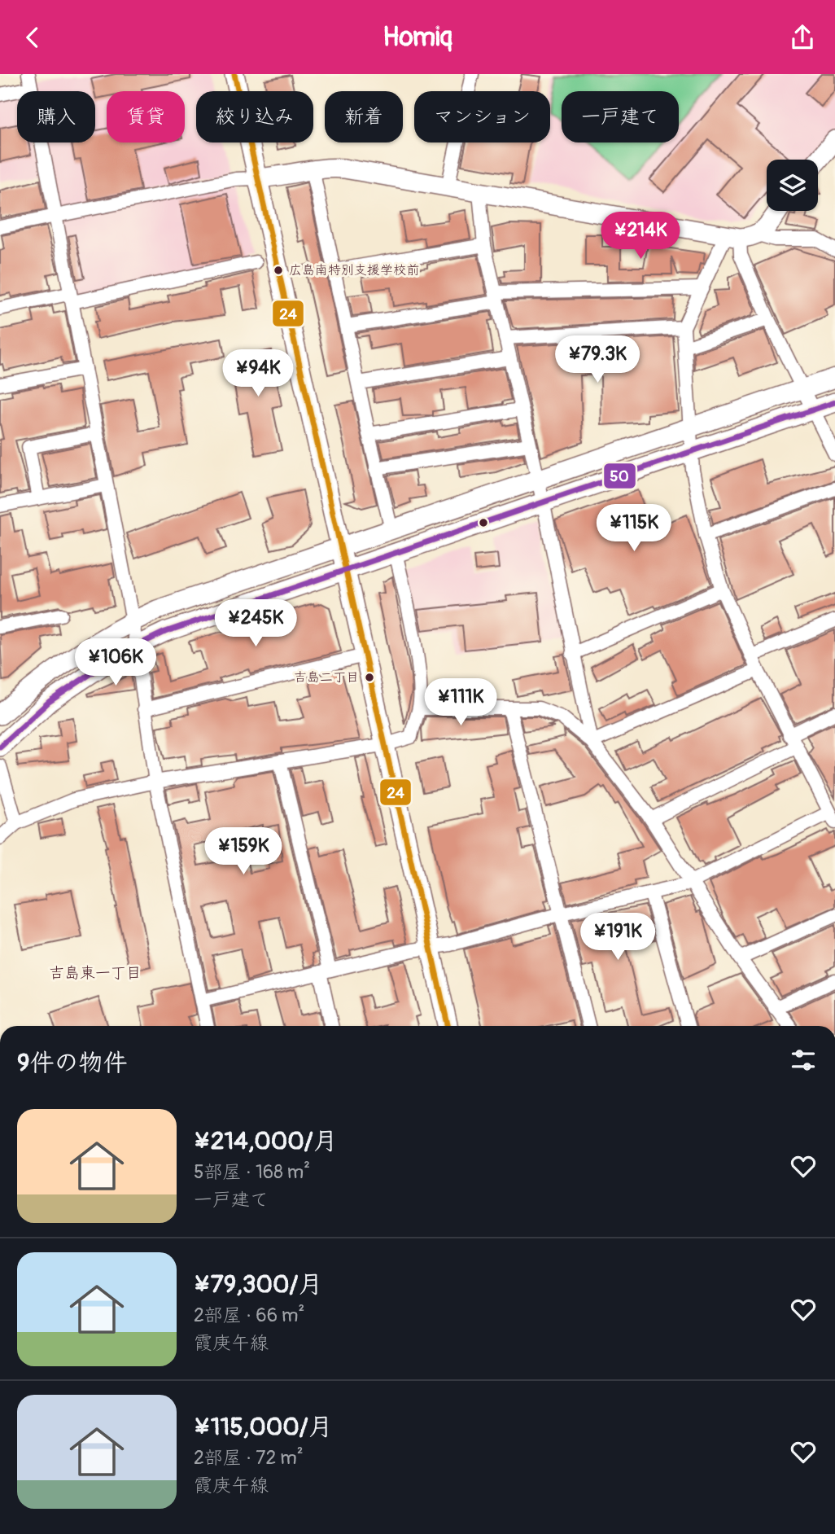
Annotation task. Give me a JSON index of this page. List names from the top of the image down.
{
  "districts": ["吉島東一丁目"],
  "places": ["広島南特別支援学校前", "吉島二丁目"],
  "lines": ["transit line 24", "transit line 50"],
  "page": {
    "header": "Homiq",
    "chip": [
      "購入",
      "賃貸",
      "絞り込み",
      "新着",
      "マンション",
      "一戸建て"
    ],
    "price": [
      "¥214K",
      "¥79.3K",
      "¥94K",
      "¥115K",
      "¥245K",
      "¥106K",
      "¥111K",
      "¥159K",
      "¥191K"
    ],
    "heading": "9件の物件",
    "list": [
      {
        "name": "¥214,000/月",
        "note": "5部屋 · 168 m² · 一戸建て"
      },
      {
        "name": "¥79,300/月",
        "note": "2部屋 · 66 m² · 霞庚午線"
      },
      {
        "name": "¥115,000/月",
        "note": "2部屋 · 72 m² · 霞庚午線"
      }
    ]
  }
}
